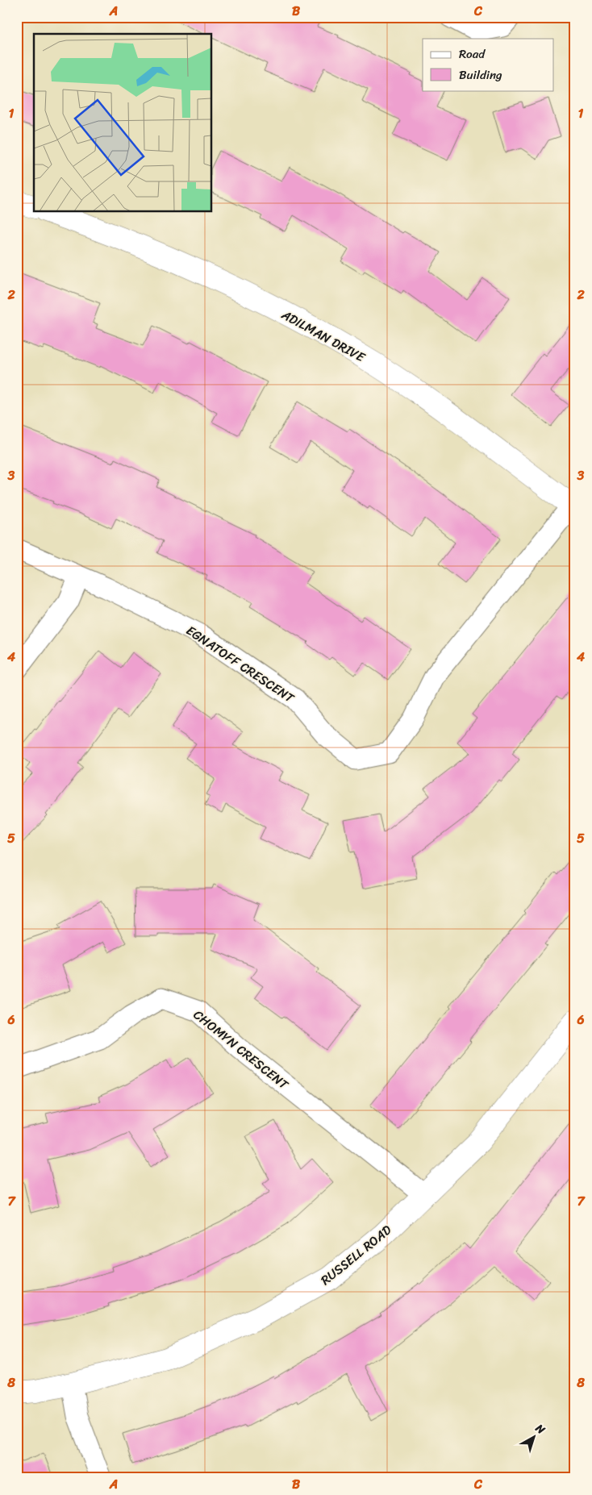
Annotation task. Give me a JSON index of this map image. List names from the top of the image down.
{
  "streets": {
    "street": [
      "ADILMAN DRIVE",
      "EGNATOFF CRESCENT",
      "CHOMYN CRESCENT",
      "RUSSELL ROAD"
    ]
  },
  "crossings": [
    ["ADILMAN DRIVE", "EGNATOFF CRESCENT"],
    ["CHOMYN CRESCENT", "RUSSELL ROAD"]
  ],
  "legend": ["Road", "Building"],
  "north": "top right",
  "grid": {
    "columns": ["A", "B", "C"],
    "rows": [
      "1",
      "2",
      "3",
      "4",
      "5",
      "6",
      "7",
      "8"
    ]
  }
}
